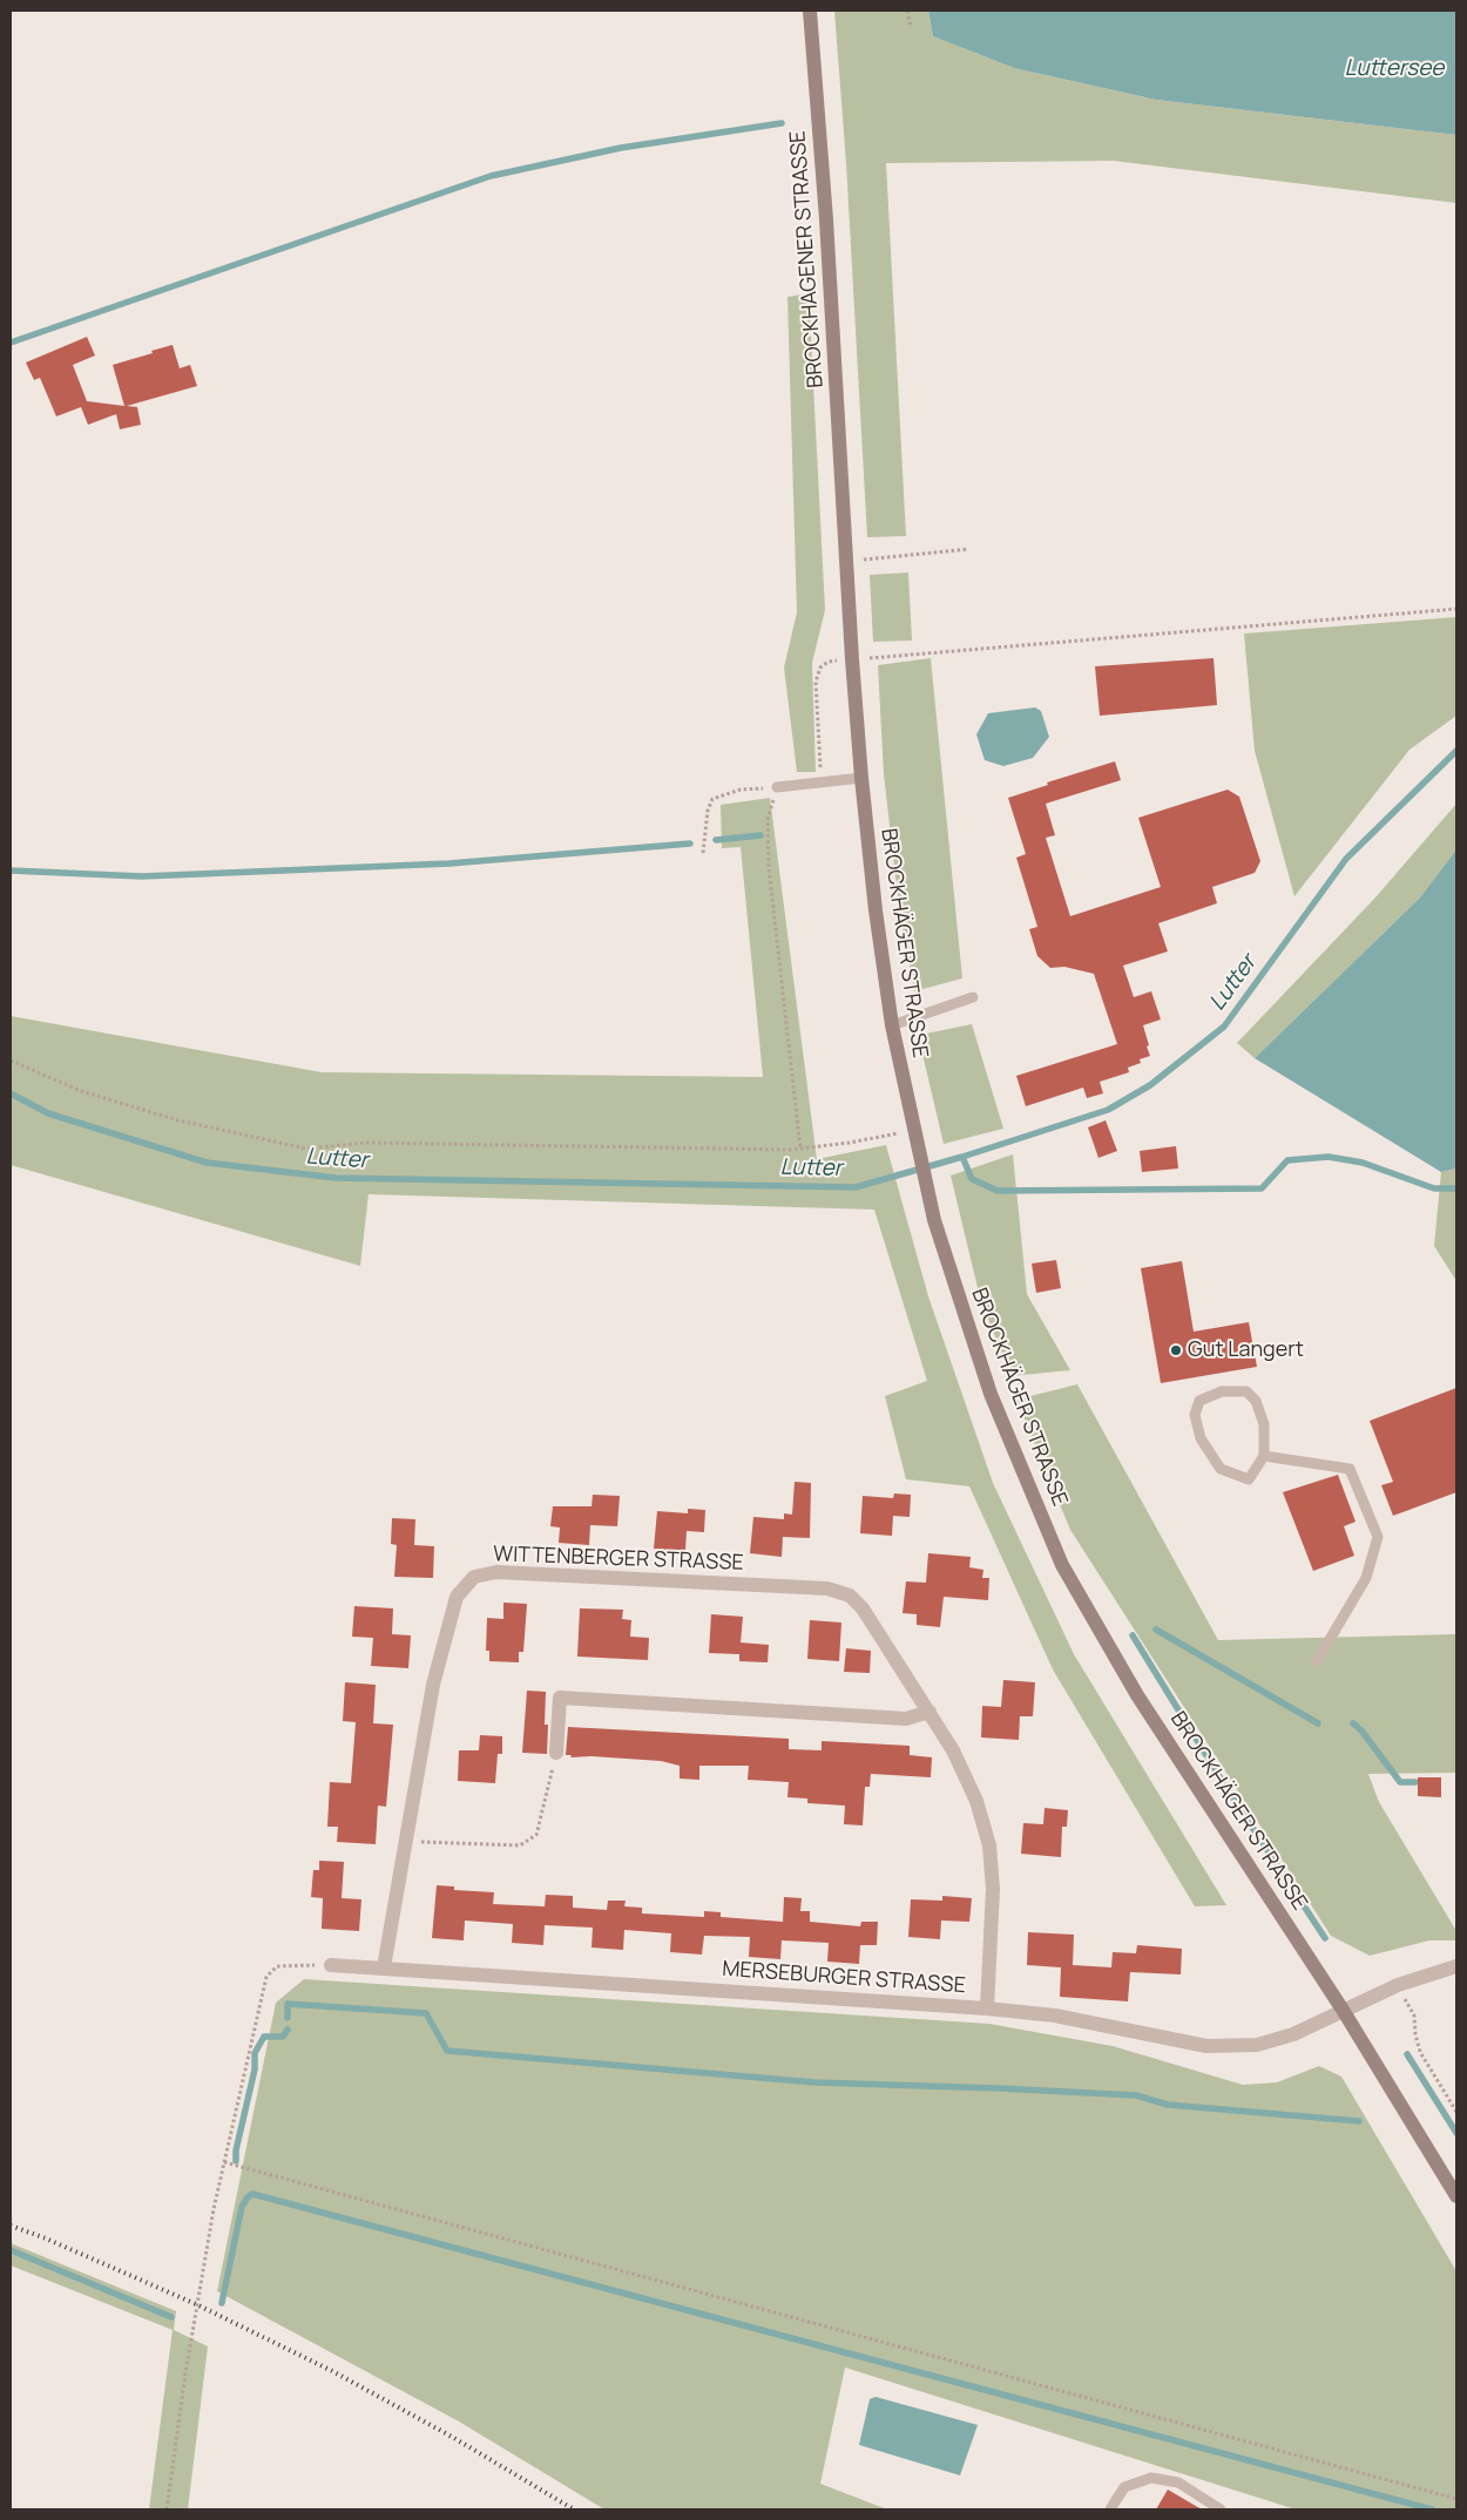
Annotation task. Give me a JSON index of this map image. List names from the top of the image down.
{
  "streets": {
    "main road": ["BROCKHAGENER STRASSE", "BROCKHÄGER STRASSE"],
    "street": ["WITTENBERGER STRASSE", "MERSEBURGER STRASSE"]
  },
  "crossings": [
    ["BROCKHAGENER STRASSE", "BROCKHÄGER STRASSE"],
    ["BROCKHÄGER STRASSE", "MERSEBURGER STRASSE"],
    ["WITTENBERGER STRASSE", "MERSEBURGER STRASSE"]
  ],
  "water": ["Luttersee", "Lutter"],
  "places": ["Gut Langert"]
}
